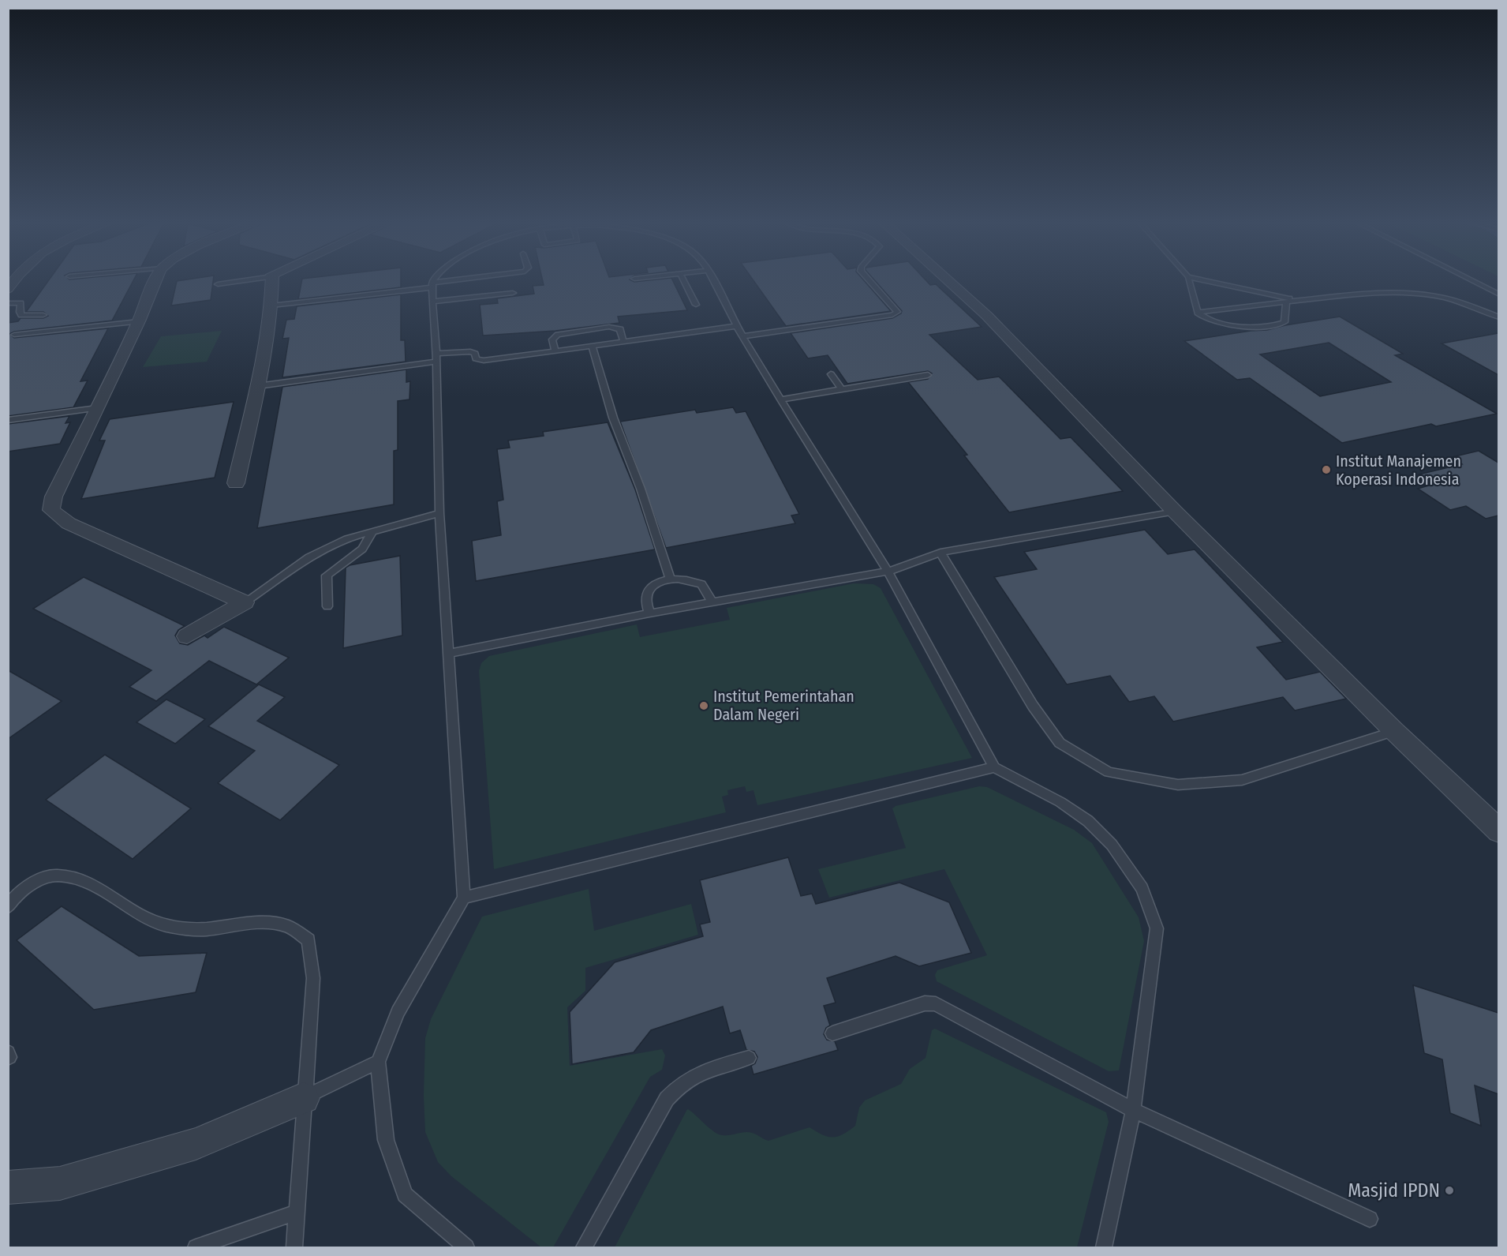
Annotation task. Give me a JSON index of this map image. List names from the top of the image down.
{
  "places": ["Institut Manajemen Koperasi Indonesia", "Institut Pemerintahan Dalam Negeri", "Masjid IPDN"]
}
